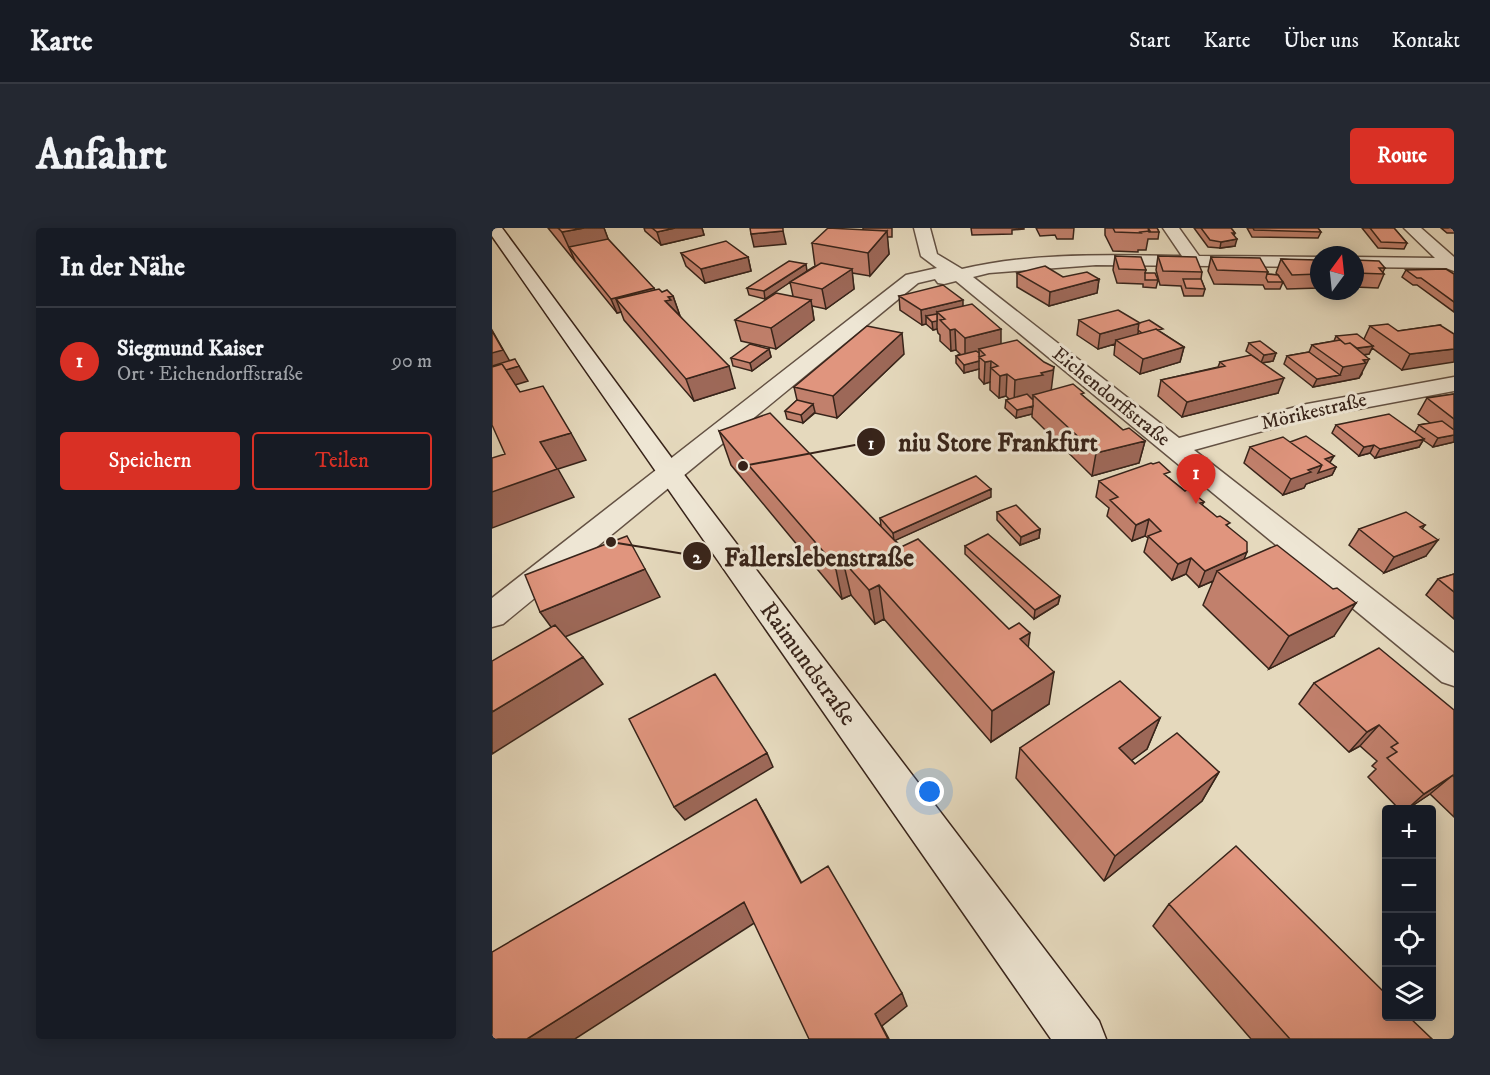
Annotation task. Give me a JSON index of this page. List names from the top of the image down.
{
  "streets": {
    "street": ["Eichendorffstraße", "Mörikestraße", "Raimundstraße"]
  },
  "crossings": [
    ["Eichendorffstraße", "Mörikestraße"]
  ],
  "places": ["niu Store Frankfurt", "Fallerslebenstraße"],
  "north": "top",
  "page": {
    "header": "Karte",
    "nav": [
      "Start",
      "Karte",
      "Über uns",
      "Kontakt"
    ],
    "buttons": [
      "Route",
      ["Speichern", "Teilen"]
    ],
    "title": "Anfahrt",
    "heading": "In der Nähe",
    "list": [
      {
        "mark": "1",
        "name": "Siegmund Kaiser",
        "note": "Ort · Eichendorffstraße",
        "value": "90 m"
      }
    ],
    "pins": "1",
    "map_buttons": ["+", "−"]
  }
}
